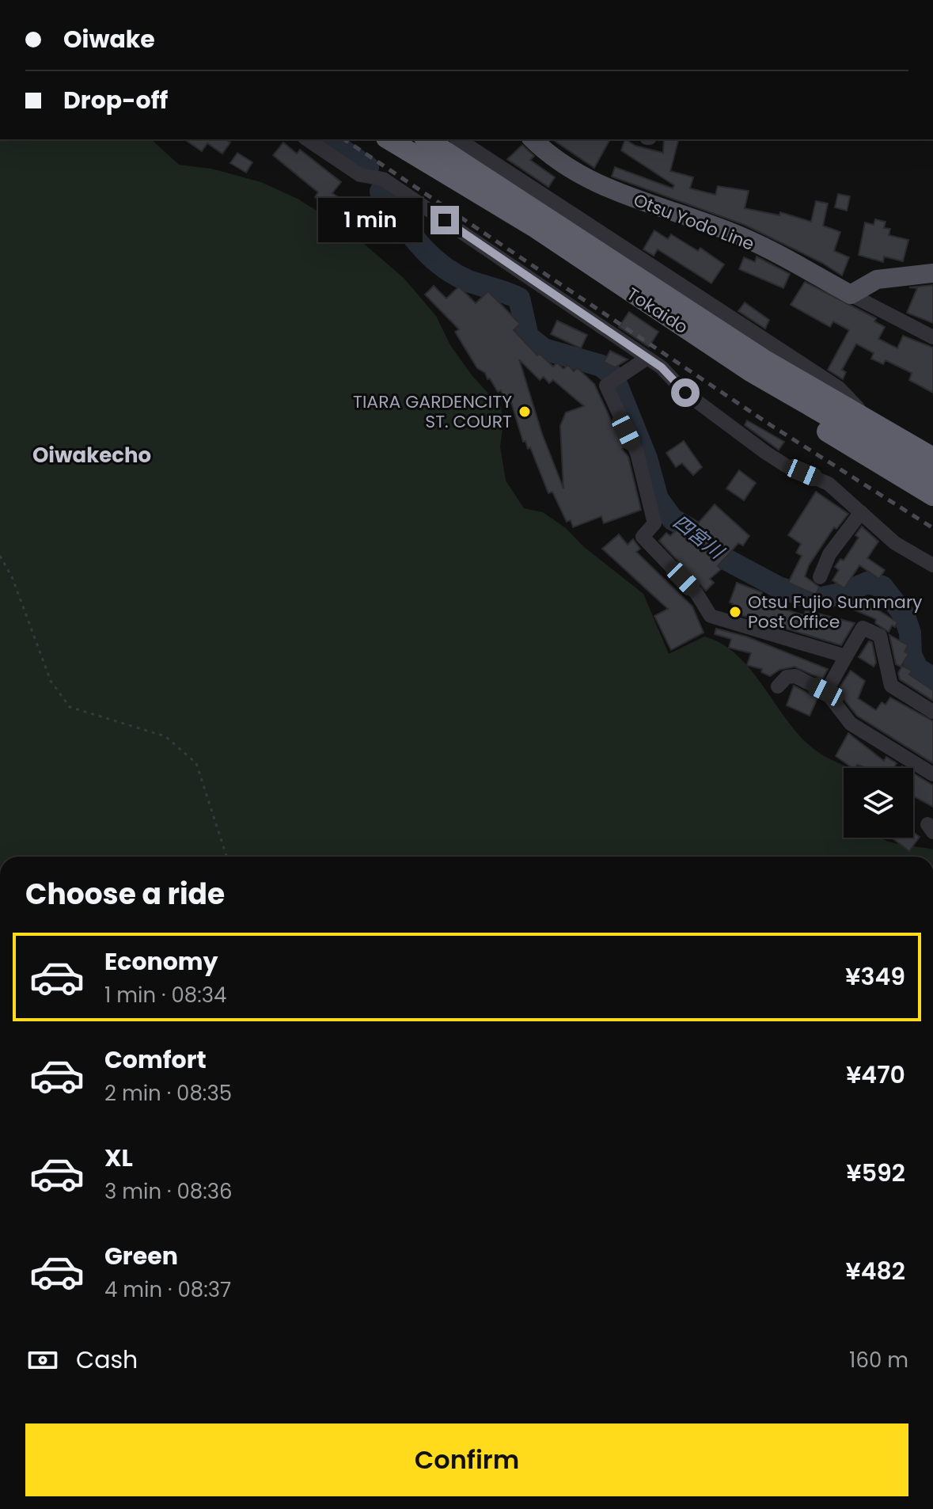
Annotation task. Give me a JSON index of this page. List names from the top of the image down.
{
  "streets": {
    "highway": ["Tokaido"],
    "main road": ["Otsu Yodo Line"]
  },
  "districts": ["Oiwakecho"],
  "water": ["四宮川"],
  "places": ["TIARA GARDENCITY ST. COURT", "Otsu Fujio Summary Post Office"],
  "page": {
    "banner": ["Oiwake", "Drop-off"],
    "bubble": "1 min",
    "heading": "Choose a ride",
    "list": [
      {
        "name": "Economy",
        "note": "1 min · 08:34",
        "value": "¥349"
      },
      {
        "name": "Comfort",
        "note": "2 min · 08:35",
        "value": "¥470"
      },
      {
        "name": "XL",
        "note": "3 min · 08:36",
        "value": "¥592"
      },
      {
        "name": "Green",
        "note": "4 min · 08:37",
        "value": "¥482"
      }
    ],
    "pay": ["Cash", "160 m"],
    "buttons": "Confirm"
  }
}
